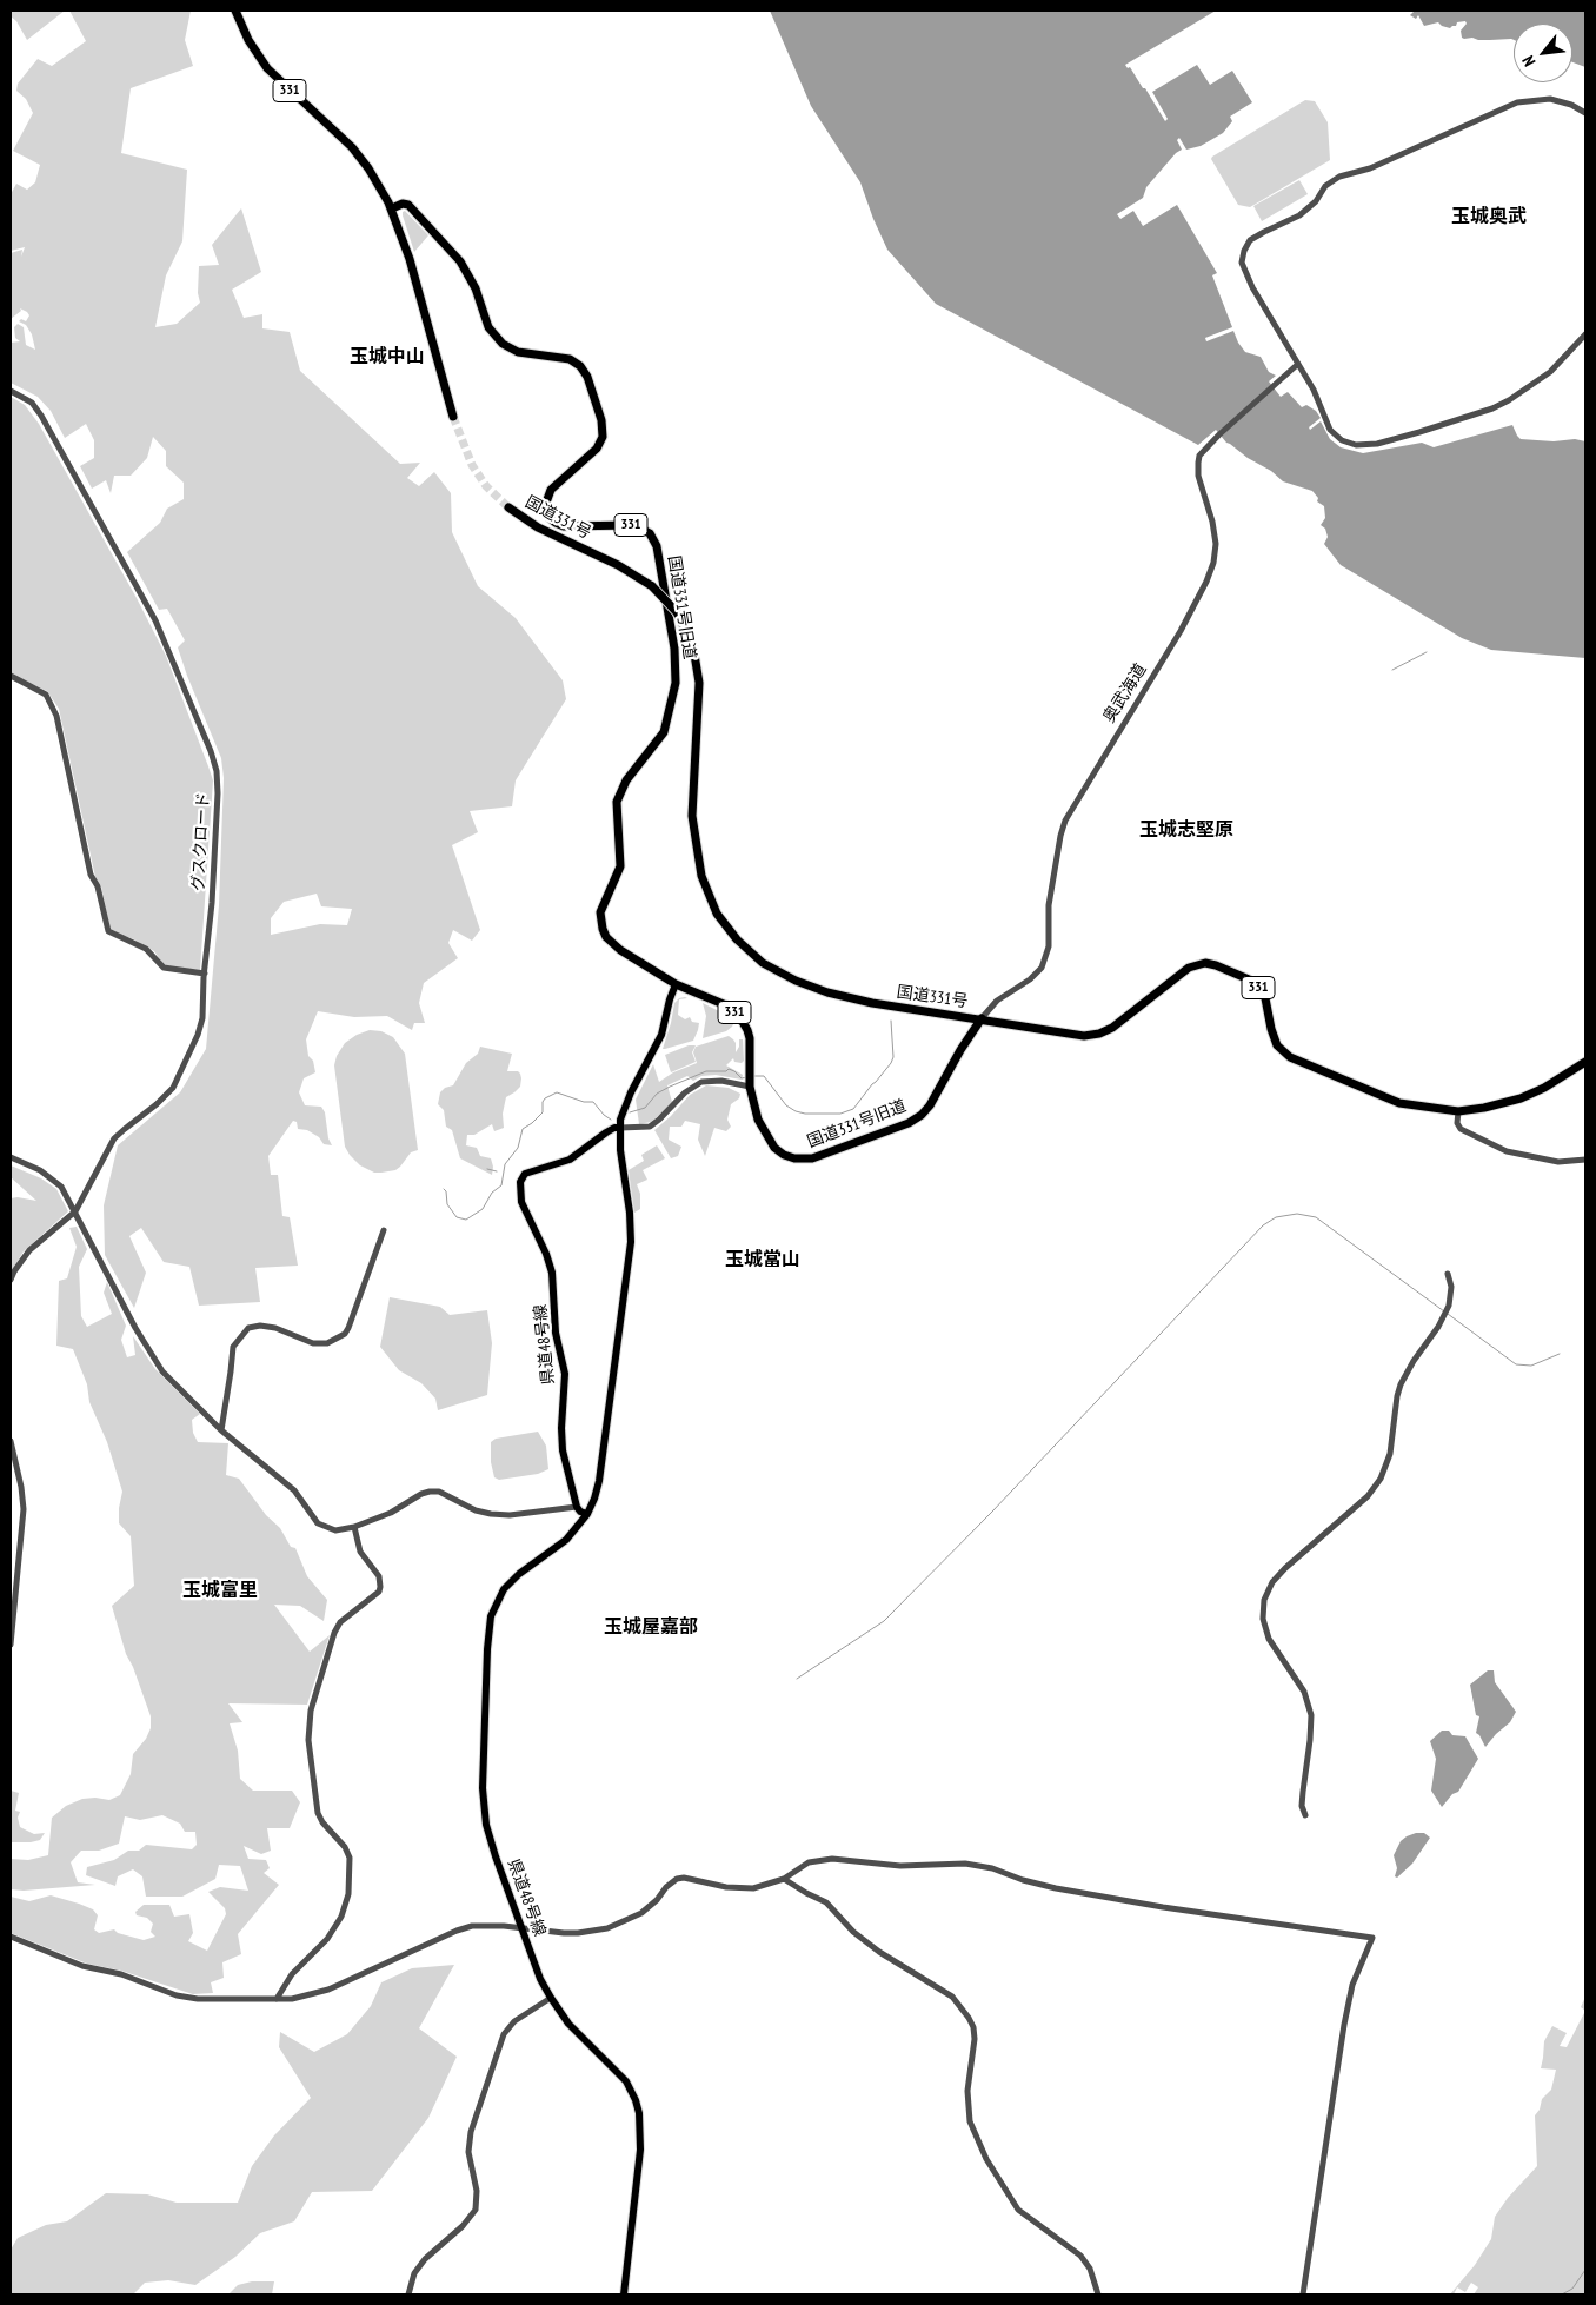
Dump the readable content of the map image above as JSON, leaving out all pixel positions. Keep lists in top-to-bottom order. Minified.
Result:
{"streets":{"highway":["331","国道331号","国道331号旧道"],"main road":["県道48号線"],"street":["奥武海道","グスクロード"]},"crossings":[["331","国道331号旧道"],["国道331号","国道331号旧道"],["国道331号","奥武海道"],["国道331号旧道","奥武海道"],["国道331号旧道","県道48号線"]],"districts":["玉城奥武","玉城中山","玉城志堅原","玉城當山","玉城富里","玉城屋嘉部"],"north":"bottom left"}
